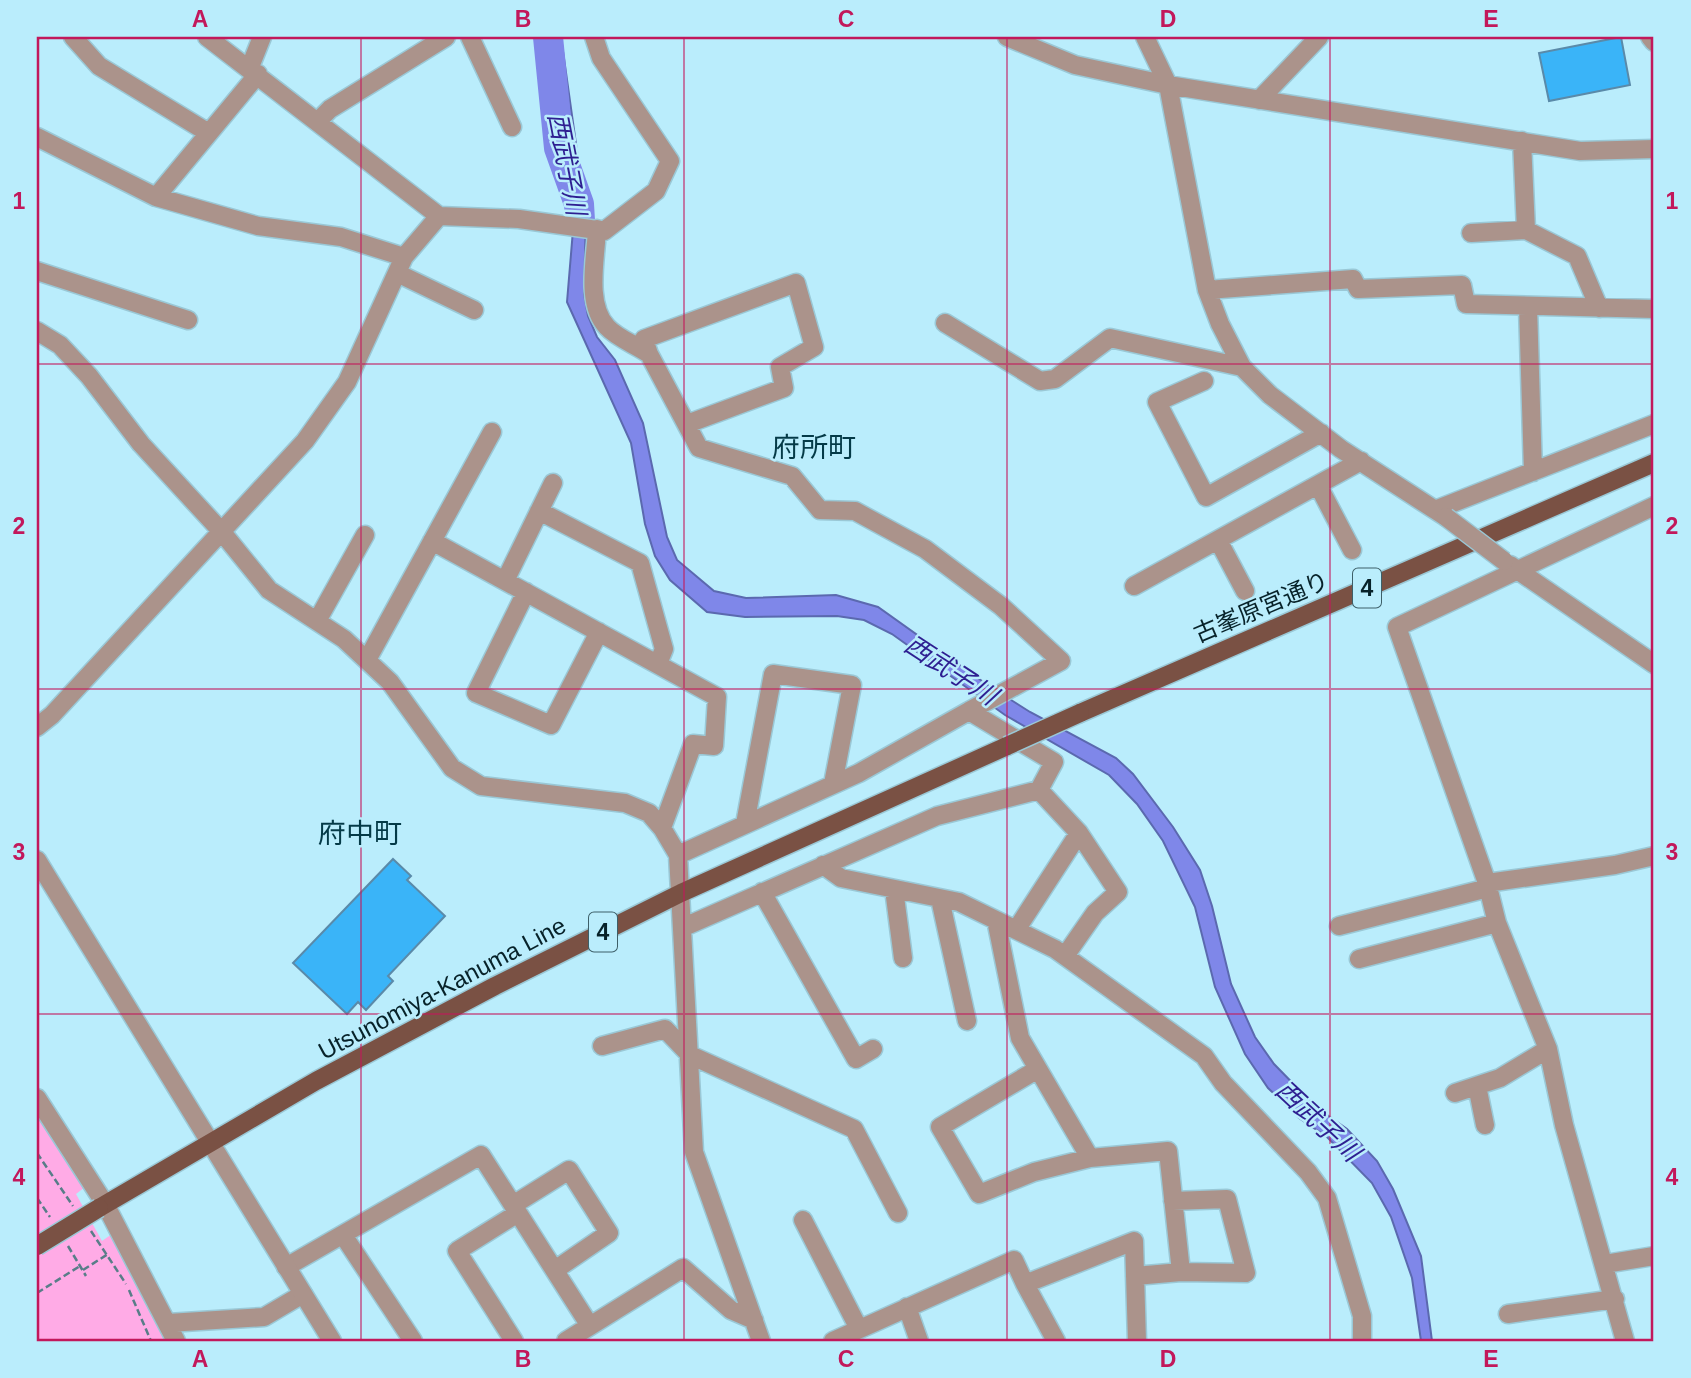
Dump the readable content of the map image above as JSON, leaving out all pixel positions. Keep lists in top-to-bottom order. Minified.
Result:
{"streets":{"main road":["4","古峯原宮通り","Utsunomiya-Kanuma Line"]},"crossings":[["4","Utsunomiya-Kanuma Line"],["古峯原宮通り","Utsunomiya-Kanuma Line"]],"districts":["府所町","府中町"],"water":["西武子川"],"grid":{"columns":["A","B","C","D","E"],"rows":["1","2","3","4"]}}
